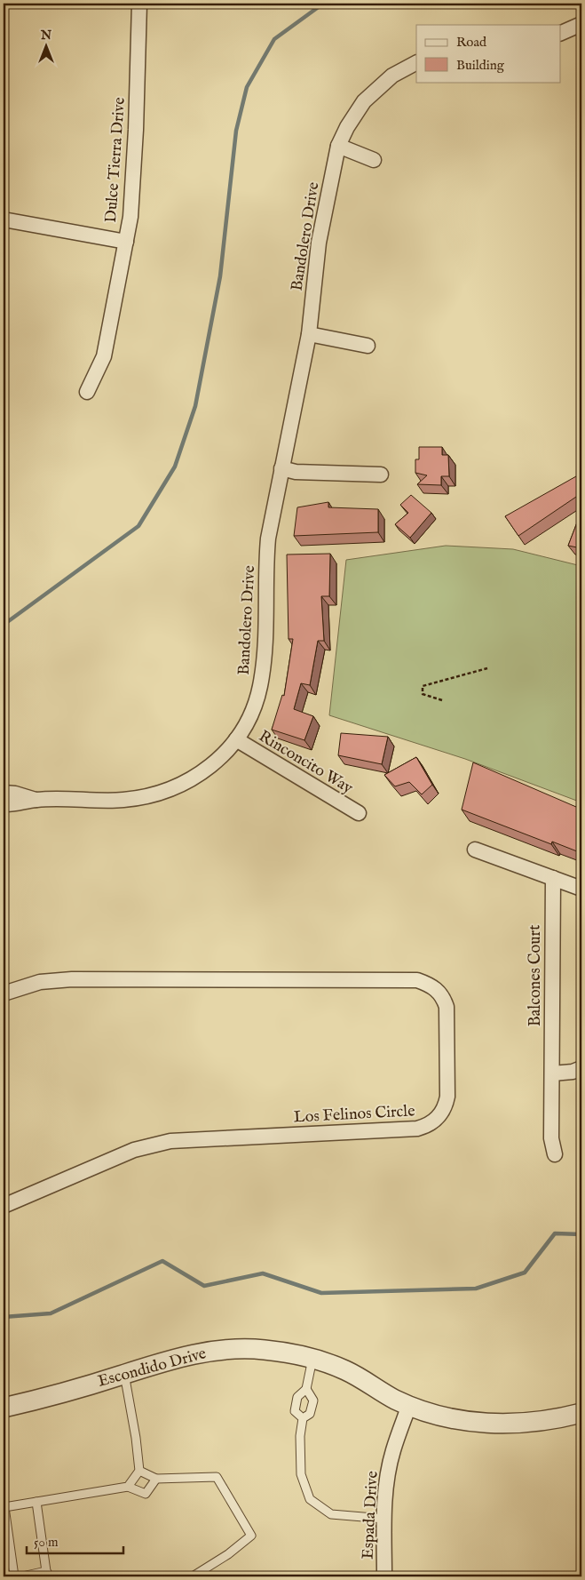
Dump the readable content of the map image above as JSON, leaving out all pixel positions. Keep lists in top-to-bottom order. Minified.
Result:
{"streets":{"street":["Dulce Tierra Drive","Bandolero Drive","Rinconcito Way","Balcones Court","Los Felinos Circle","Escondido Drive","Espada Drive"]},"crossings":[["Bandolero Drive","Rinconcito Way"],["Escondido Drive","Espada Drive"]],"legend":["Road","Building"],"scale_bar":"50 m","north":"top"}
